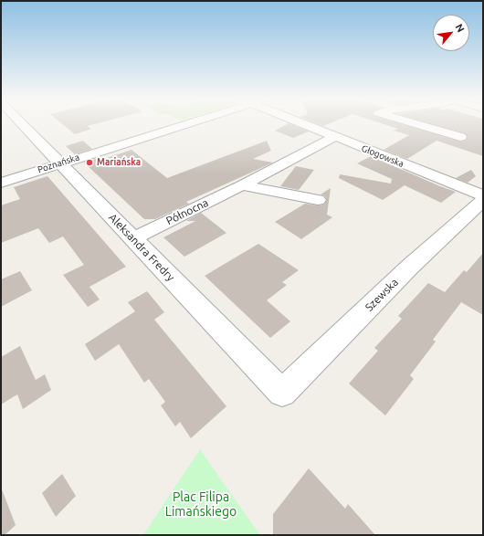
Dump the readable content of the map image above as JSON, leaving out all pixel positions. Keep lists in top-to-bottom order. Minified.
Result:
{"streets":{"street":["Głogowska","Poznańska","Północna","Aleksandra Fredry","Szewska"]},"crossings":[["Głogowska","Północna"],["Poznańska","Aleksandra Fredry"],["Północna","Aleksandra Fredry"],["Aleksandra Fredry","Szewska"]],"parks":["Plac Filipa Limańskiego"],"places":["Mariańska"],"north":"top right"}
